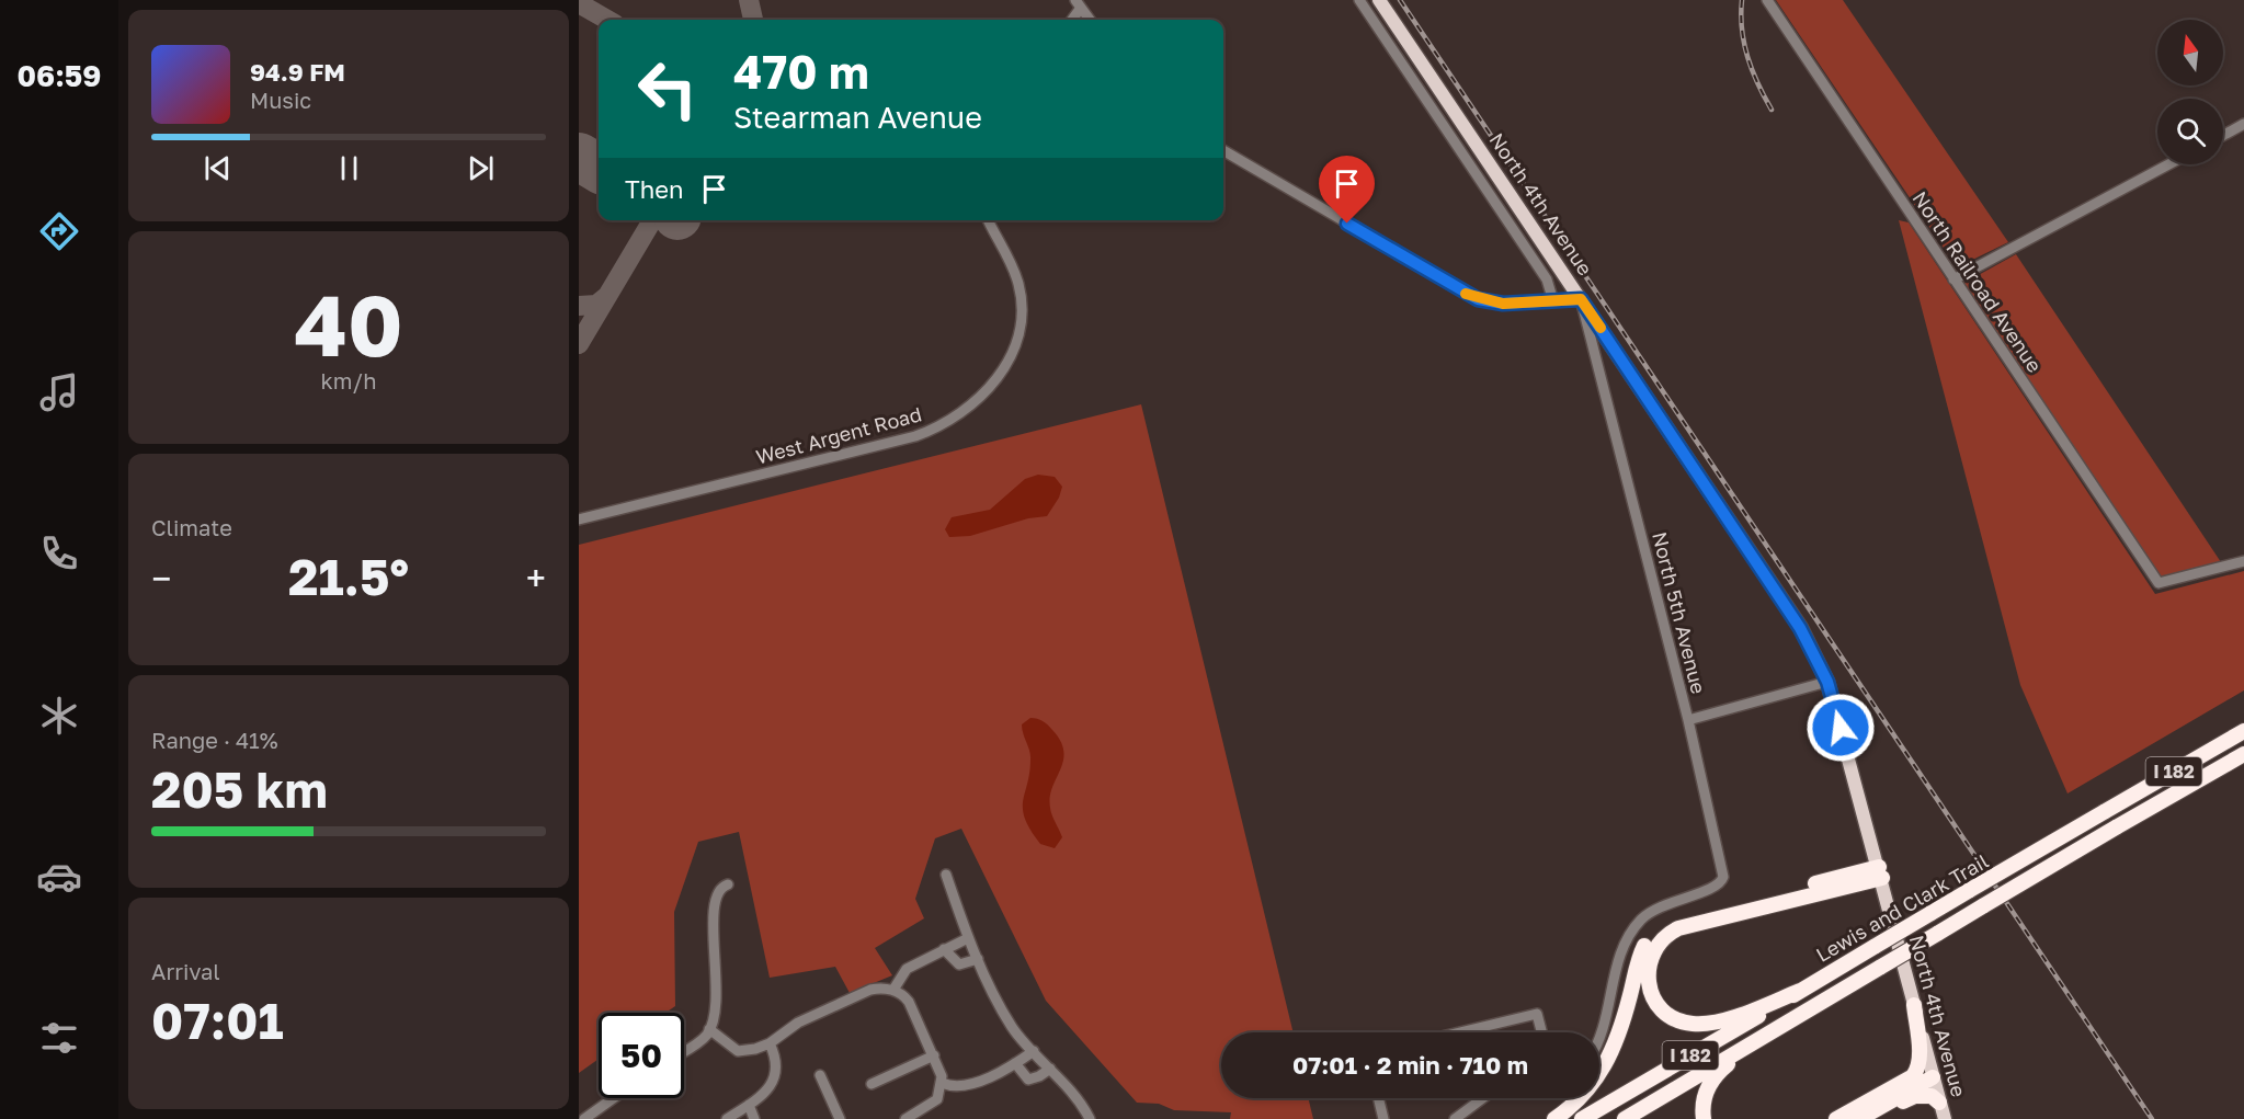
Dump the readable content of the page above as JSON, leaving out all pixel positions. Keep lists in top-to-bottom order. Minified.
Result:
{"streets":{"highway":["I 182","Lewis and Clark Trail"],"main road":["North 4th Avenue"],"street":["North Railroad Avenue","West Argent Road","North 5th Avenue"]},"crossings":[["North 4th Avenue","North 5th Avenue"]],"north":"top","page":{"tabs":"06:59","turn":["470 m","Stearman Avenue"],"song":["94.9 FM","Music"],"then":"Then","tile":[["40","km/h"],"Climate",["Range · 41%","205 km"],["Arrival","07:01"]],"heat":["−","21.5°","+"],"limit":"50","trip":"07:01 · 2 min · 710 m"}}
